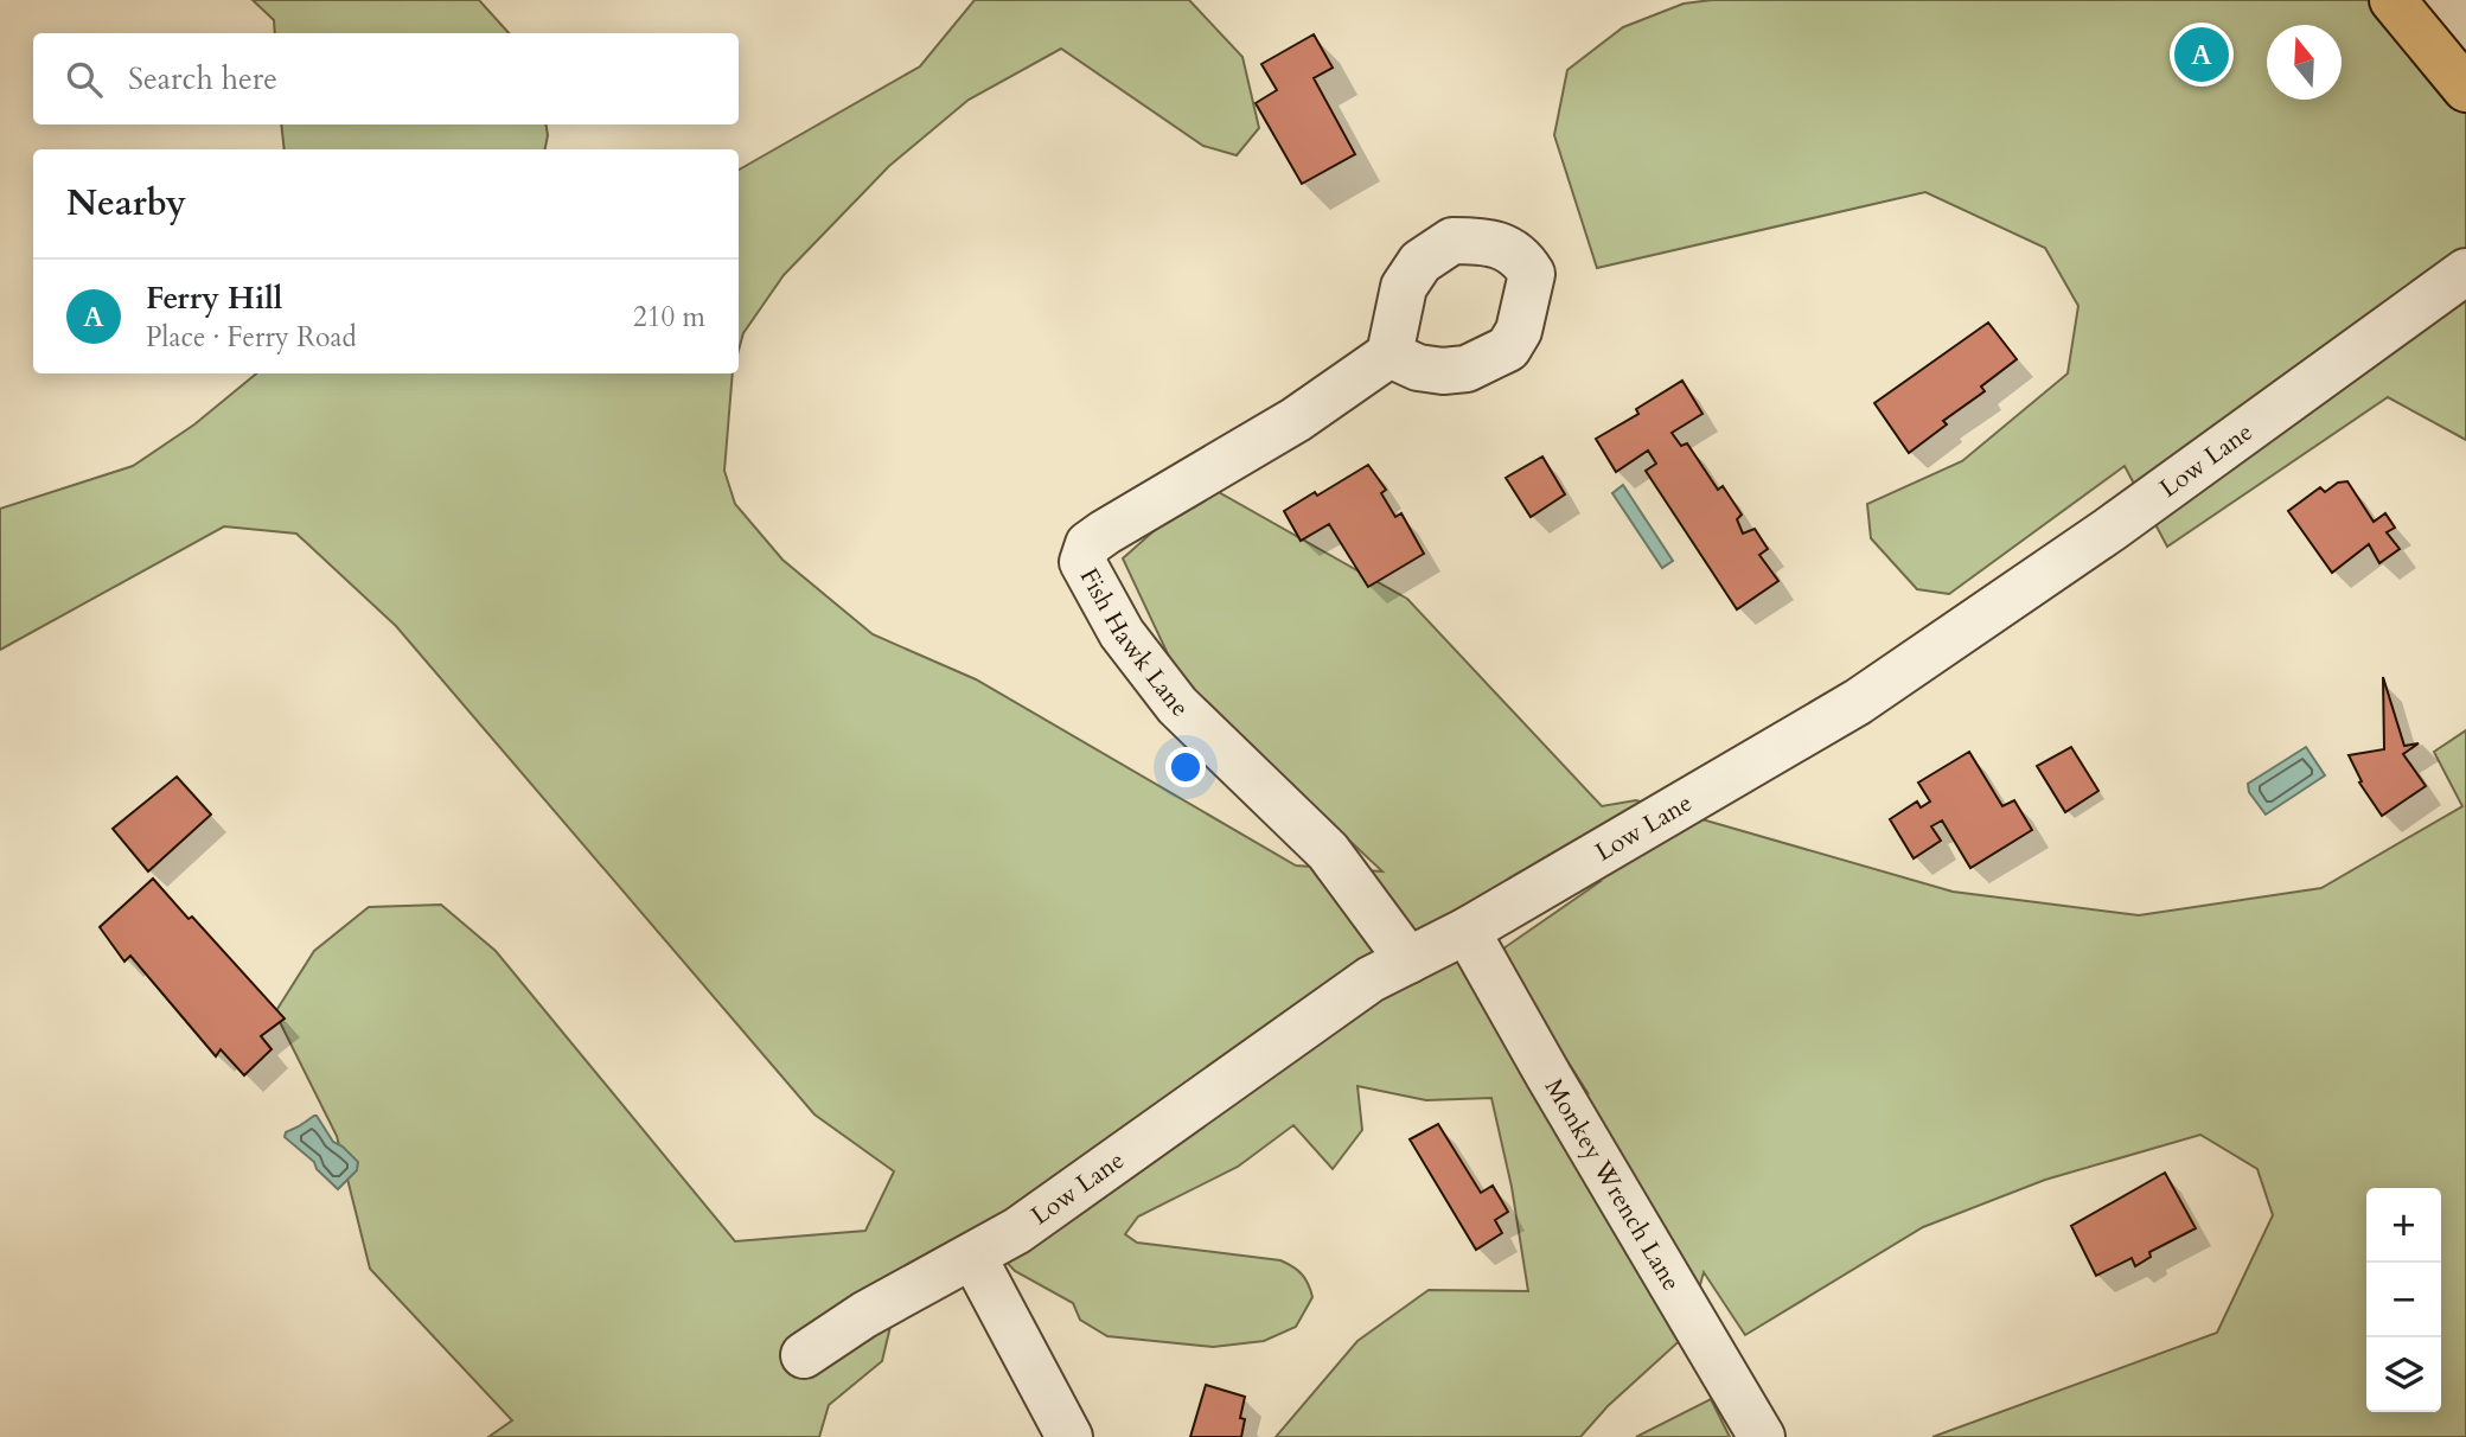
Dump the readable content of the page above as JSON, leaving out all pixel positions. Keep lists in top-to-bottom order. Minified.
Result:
{"streets":{"street":["Low Lane","Fish Hawk Lane","Monkey Wrench Lane"]},"crossings":[["Low Lane","Fish Hawk Lane"],["Low Lane","Monkey Wrench Lane"]],"north":"top","page":{"pins":"A","search":"Search here","heading":"Nearby","list":[{"mark":"A","name":"Ferry Hill","note":"Place · Ferry Road","value":"210 m"}],"map_buttons":["+","−"]}}
